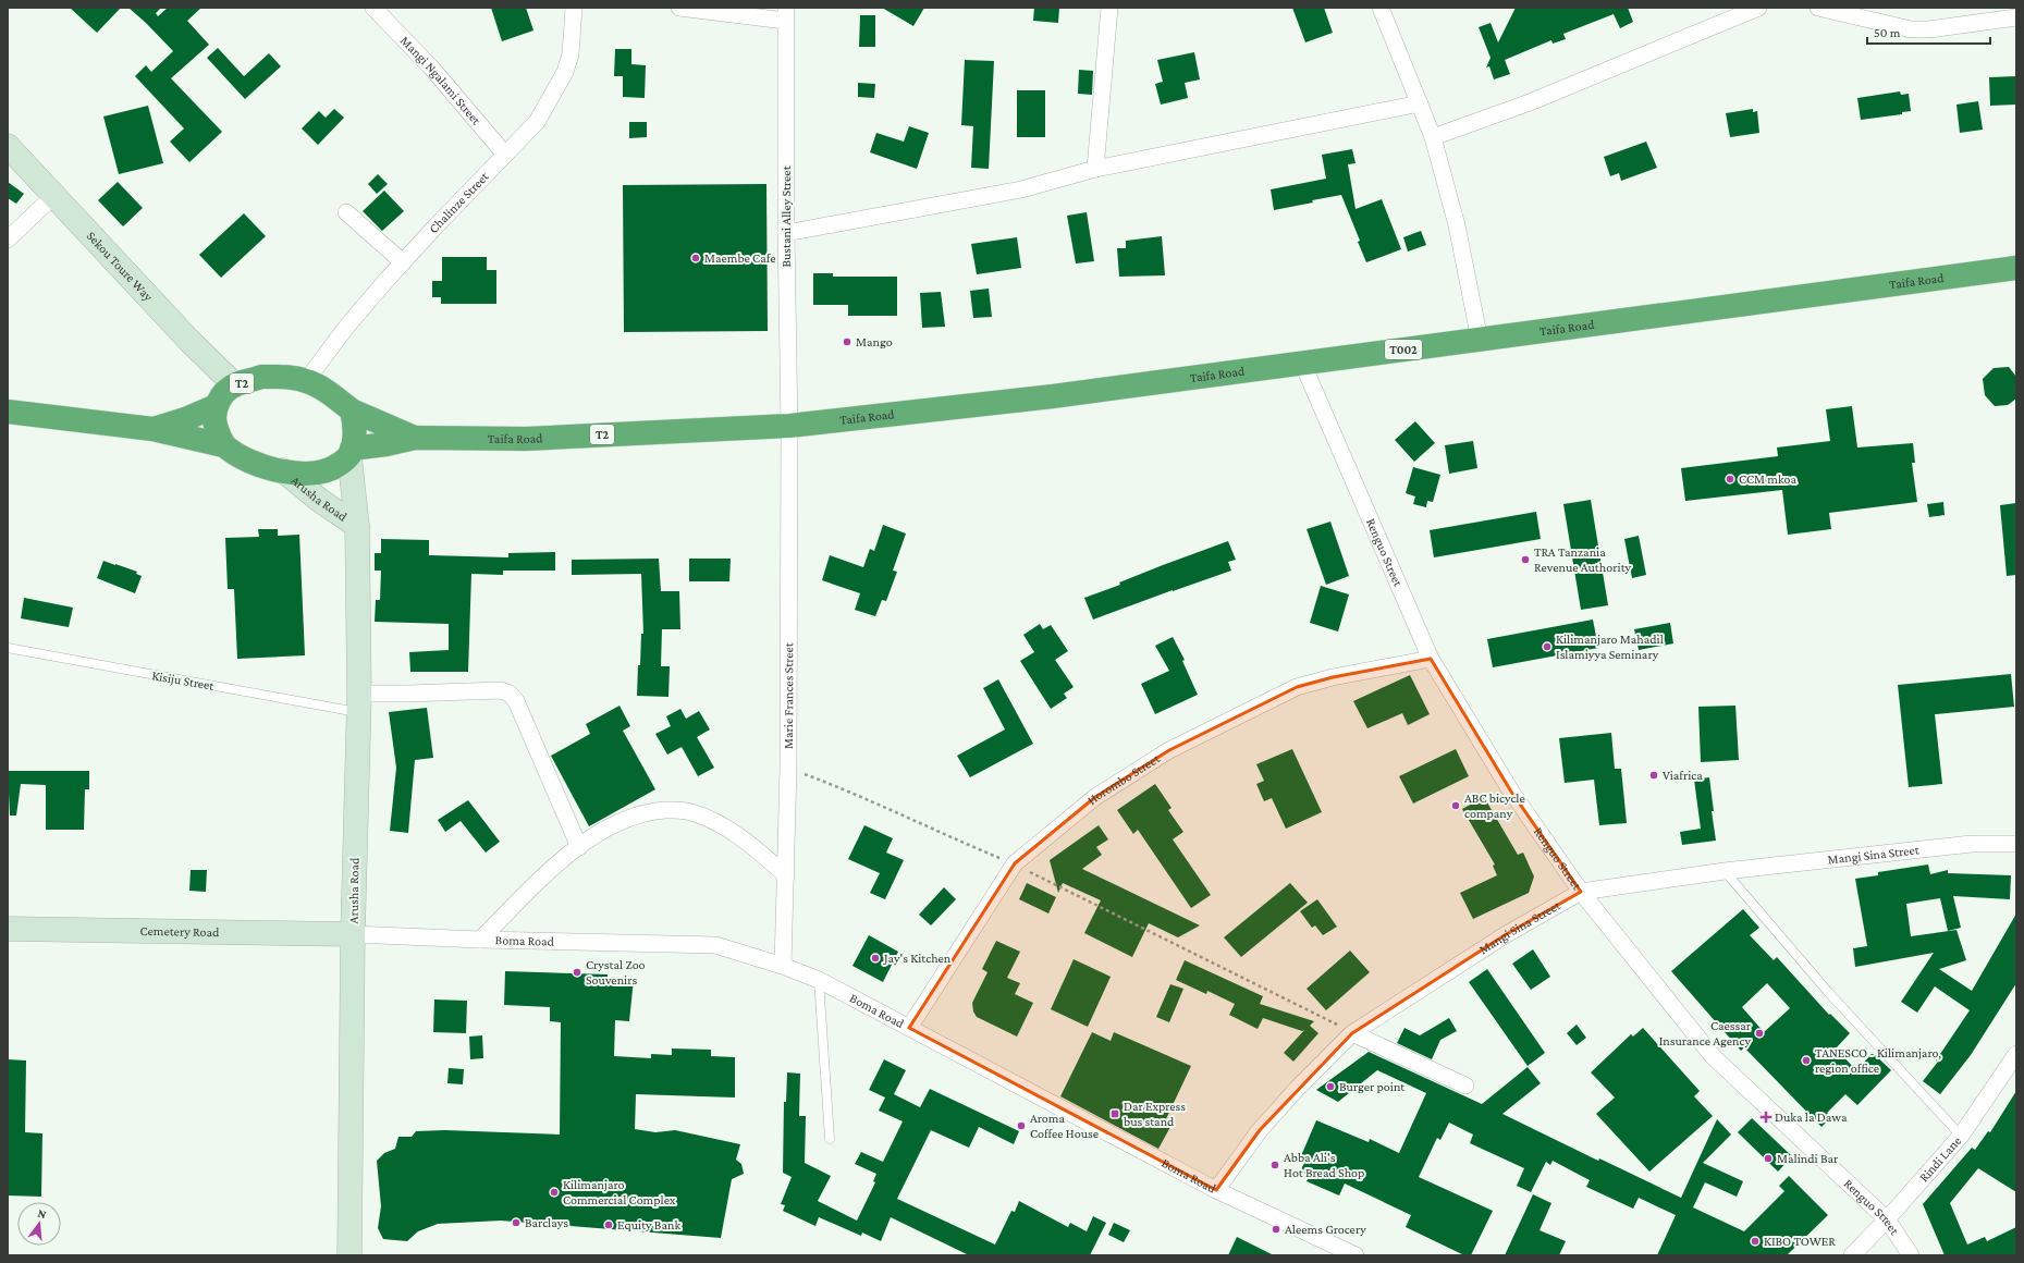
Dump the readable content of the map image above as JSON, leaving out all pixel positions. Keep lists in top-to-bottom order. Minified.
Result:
{"streets":{"highway":["Taifa Road","T002","T2"],"main road":["Sekou Toure Way","Arusha Road","Cemetery Road"],"street":["Mangi Ngalami Street","Chalinze Street","Bustani Alley Street","Renguo Street","Marie Frances Street","Horombo Street","Mangi Sina Street","Boma Road","Rindi Lane"],"lane":["Kisiju Street"]},"crossings":[["Mangi Ngalami Street","Chalinze Street"],["Chalinze Street","Sekou Toure Way"],["Chalinze Street","Taifa Road"],["Chalinze Street","T2"],["Chalinze Street","Arusha Road"],["Bustani Alley Street","Taifa Road"],["Bustani Alley Street","Marie Frances Street"],["Sekou Toure Way","Taifa Road"],["Sekou Toure Way","T2"],["Sekou Toure Way","Arusha Road"],["Taifa Road","T2"],["Taifa Road","Arusha Road"],["Taifa Road","Renguo Street"],["Taifa Road","Marie Frances Street"],["T2","Arusha Road"],["Arusha Road","Kisiju Street"],["Arusha Road","Cemetery Road"],["Arusha Road","Boma Road"],["Renguo Street","Horombo Street"],["Renguo Street","Mangi Sina Street"],["Renguo Street","Rindi Lane"],["Marie Frances Street","Boma Road"],["Horombo Street","Boma Road"],["Mangi Sina Street","Boma Road"],["Cemetery Road","Boma Road"]],"places":{"other":["Maembe Cafe","Mango","CCM mkoa","TRA Tanzania Revenue Authority","Kilimanjaro Mahadil Islamiyya Seminary","Viafrica","ABC bicycle company","Jay's Kitchen","Crystal Zoo Souvenirs","Caessar Insurance Agency","TANESCO - Kilimanjaro, region office","Burger point","Aroma Coffee House","Malindi Bar","Abba Ali's Hot Bread Shop","Kilimanjaro Commercial Complex","Barclays","Equity Bank","Aleems Grocery","KIBO TOWER"],"transit":["Dar Express bus stand"],"health":["Duka la Dawa"]},"scale_bar":"50 m","north":"top"}
